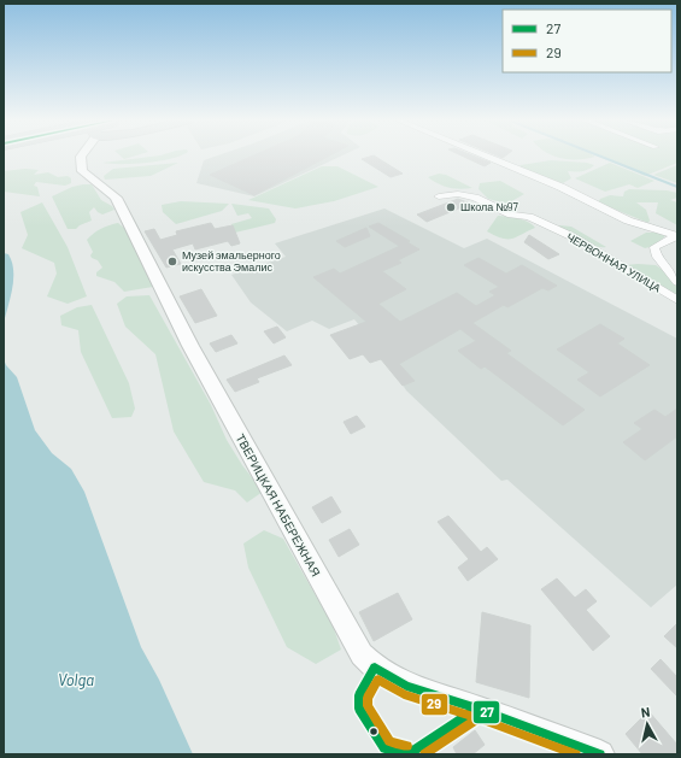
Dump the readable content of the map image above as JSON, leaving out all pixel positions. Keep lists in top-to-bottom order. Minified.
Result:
{"streets":{"street":["ЧЕРВОННАЯ УЛИЦА","ТВЕРИЦКАЯ НАБЕРЕЖНАЯ"]},"water":["Volga"],"places":["Школа №97","Музей эмальерного искусства Эмалис"],"lines":["transit line 27","transit line 29"],"legend":["27","29"],"north":"top"}
